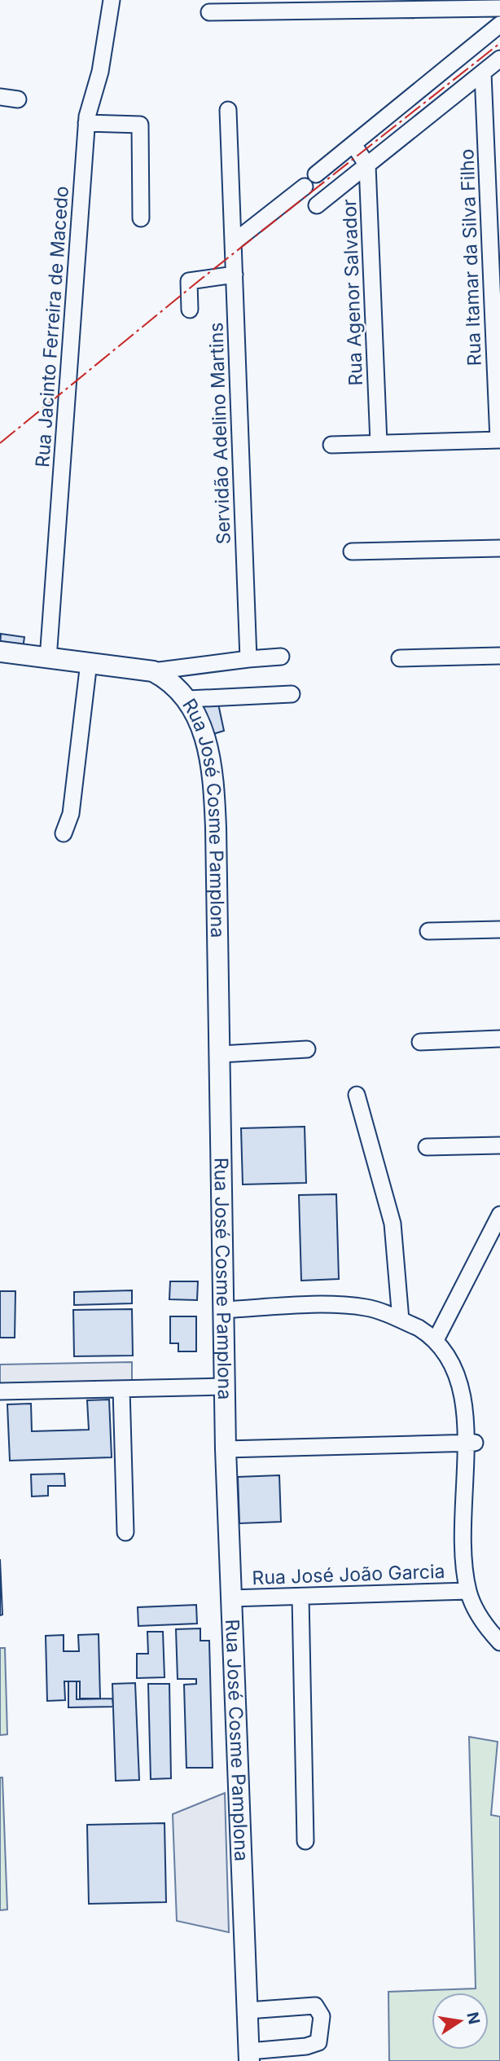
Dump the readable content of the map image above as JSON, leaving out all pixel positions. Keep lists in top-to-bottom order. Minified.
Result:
{"streets":{"main road":["Rua José Cosme Pamplona"],"street":["Rua Itamar da Silva Filho","Rua Agenor Salvador","Rua Jacinto Ferreira de Macedo","Servidão Adelino Martins","Rua José João Garcia"]},"crossings":[["Rua Jacinto Ferreira de Macedo","Rua José Cosme Pamplona"],["Rua José Cosme Pamplona","Rua José João Garcia"]],"north":"right"}
